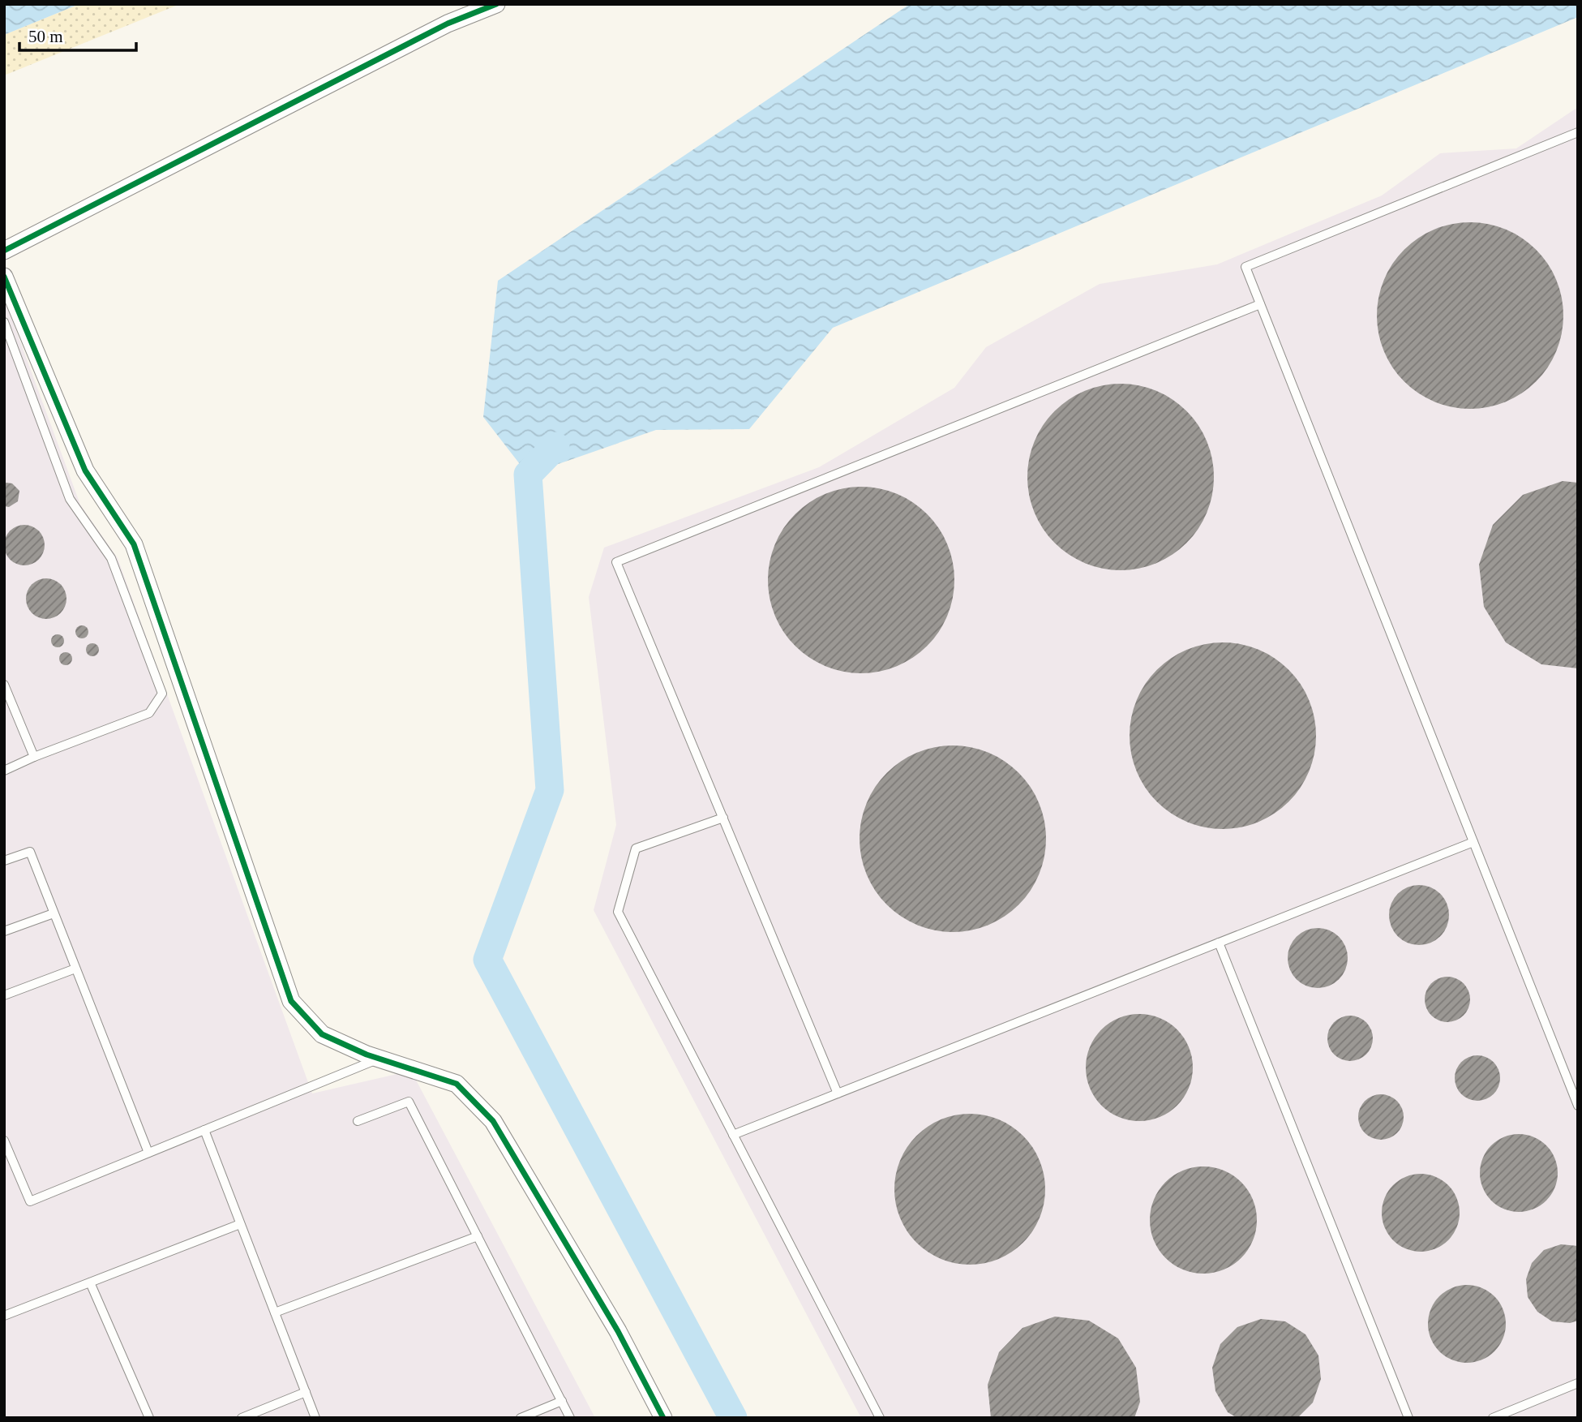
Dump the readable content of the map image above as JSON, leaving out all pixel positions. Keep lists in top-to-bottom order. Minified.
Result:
{"scale_bar":"50 m"}
